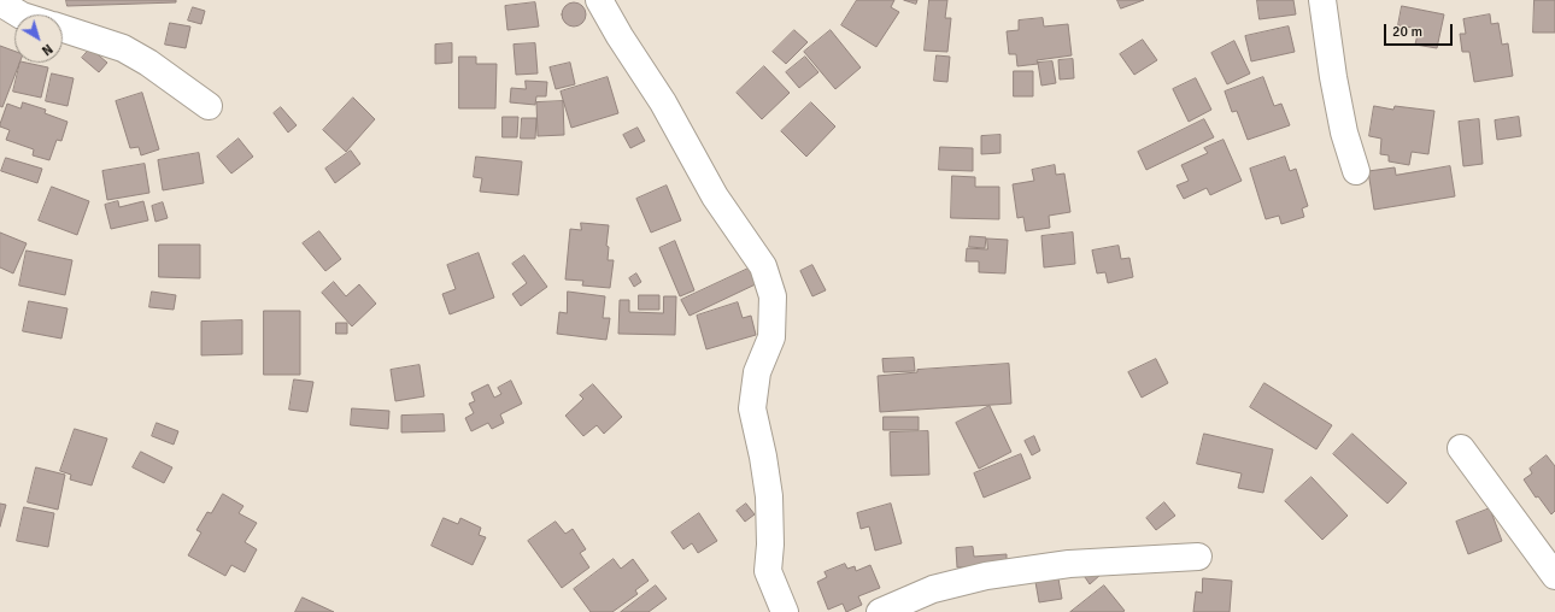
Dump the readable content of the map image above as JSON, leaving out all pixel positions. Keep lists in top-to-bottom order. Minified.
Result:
{"scale_bar":"20 m","north":"bottom right"}
